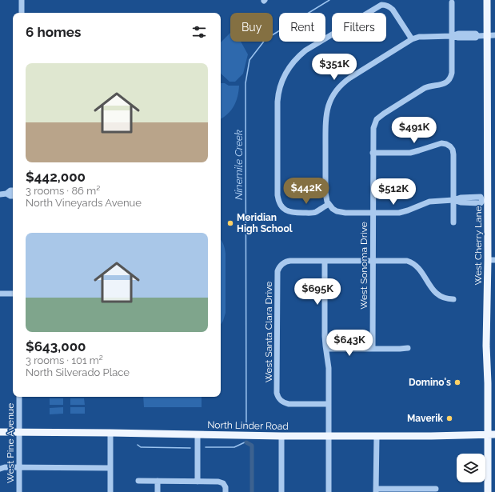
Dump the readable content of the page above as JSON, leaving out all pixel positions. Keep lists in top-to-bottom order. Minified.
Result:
{"streets":{"main road":["West Cherry Lane","North Linder Road"],"street":["West Sonoma Drive","West Santa Clara Drive","West Pine Avenue"]},"crossings":[["West Cherry Lane","North Linder Road"],["North Linder Road","West Pine Avenue"]],"water":["Ninemile Creek"],"places":["Meridian High School","Domino's","Maverik"],"page":{"chip":["Buy","Rent","Filters"],"heading":"6 homes","list":[{"name":"$442,000","note":"3 rooms · 86 m² · North Vineyards Avenue"},{"name":"$643,000","note":"3 rooms · 101 m² · North Silverado Place"}],"price":["$351K","$491K","$442K","$512K","$695K","$643K"]}}
